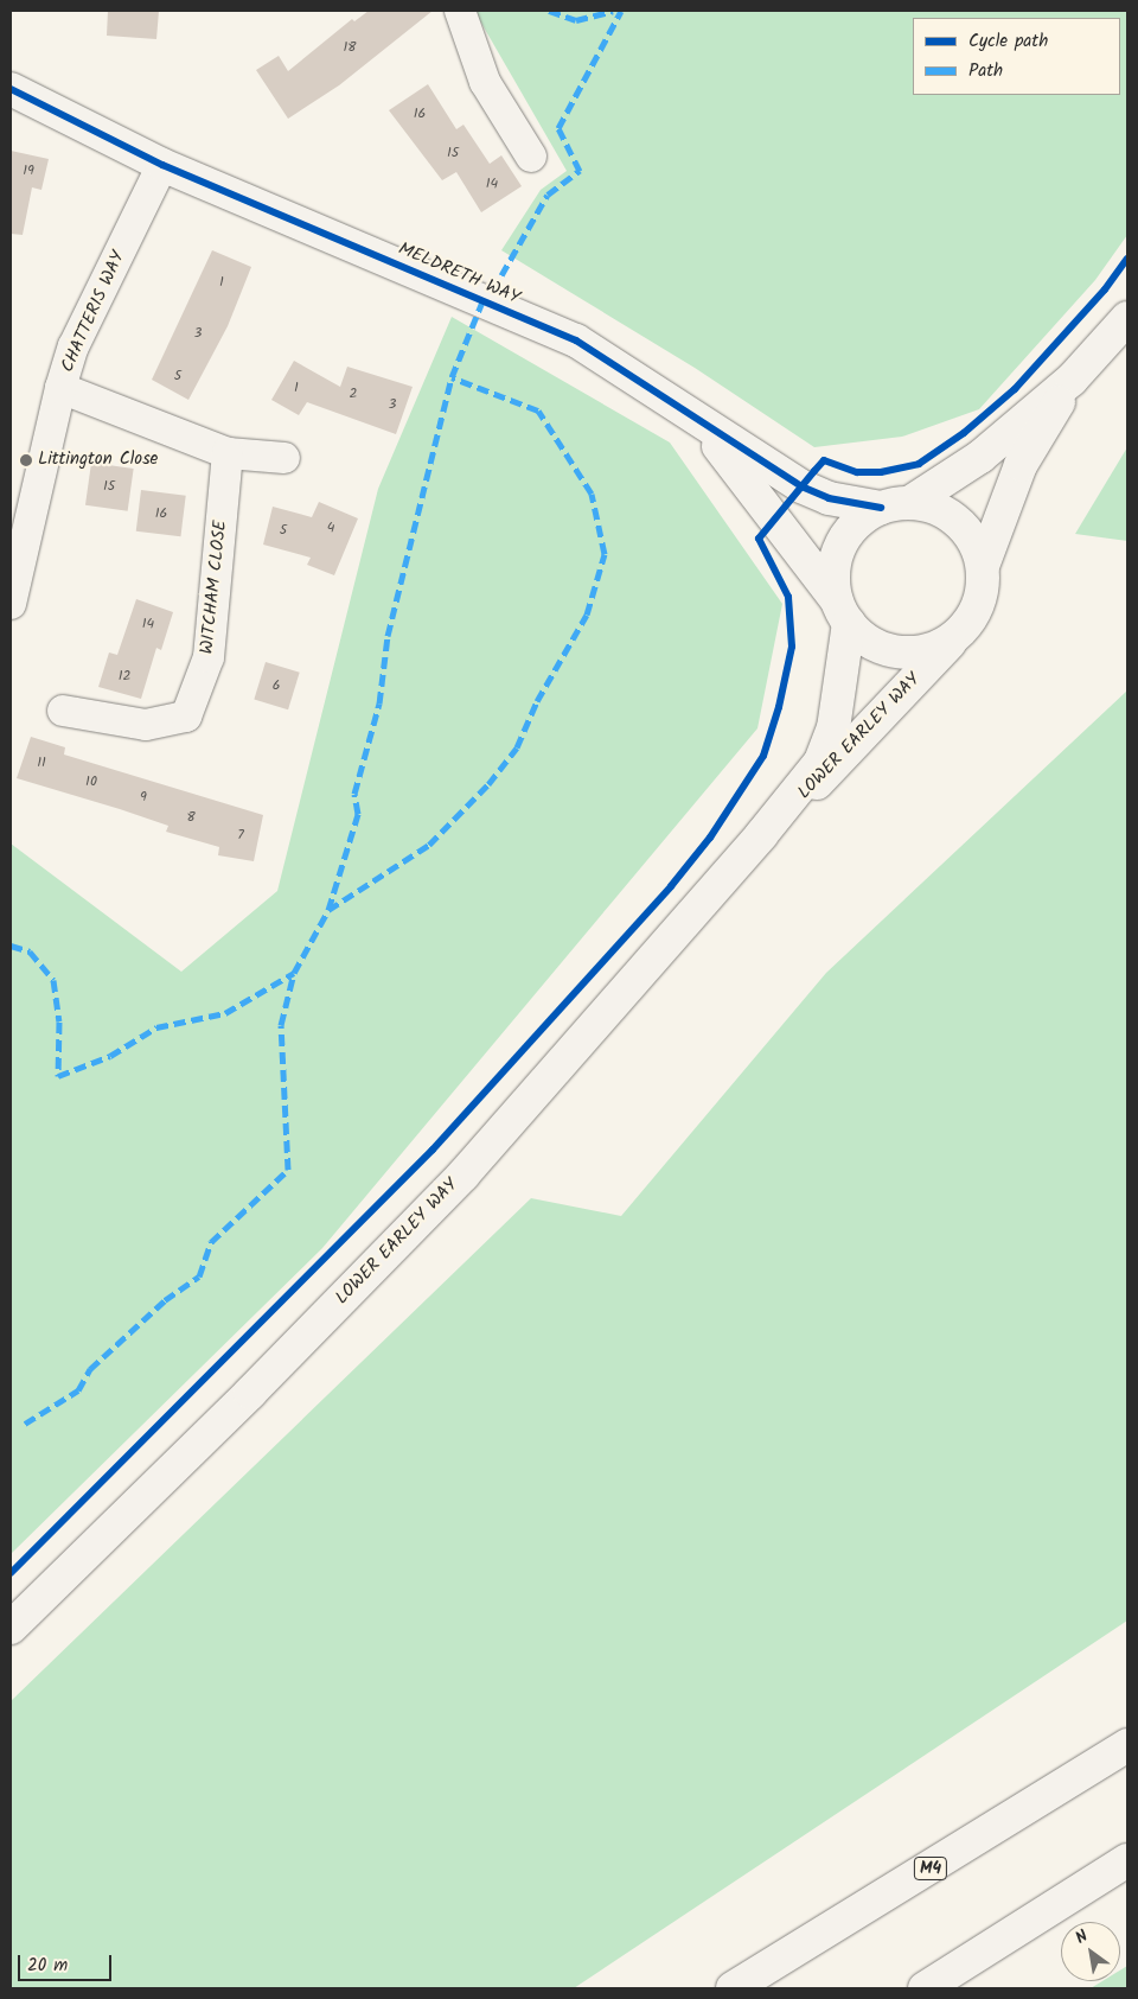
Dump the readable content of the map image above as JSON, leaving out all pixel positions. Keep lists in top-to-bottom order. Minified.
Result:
{"streets":{"main road":["MELDRETH WAY","LOWER EARLEY WAY","M4"],"street":["CHATTERIS WAY","WITCHAM CLOSE"]},"crossings":[["MELDRETH WAY","CHATTERIS WAY"],["MELDRETH WAY","LOWER EARLEY WAY"]],"places":["Littington Close"],"house_numbers":["18","16","15","19","14","1","3","5","1","2","3","15","16","4","5","14","12","6","11","10","9","8","7"],"legend":["Cycle path","Path"],"scale_bar":"20 m","north":"top left"}
